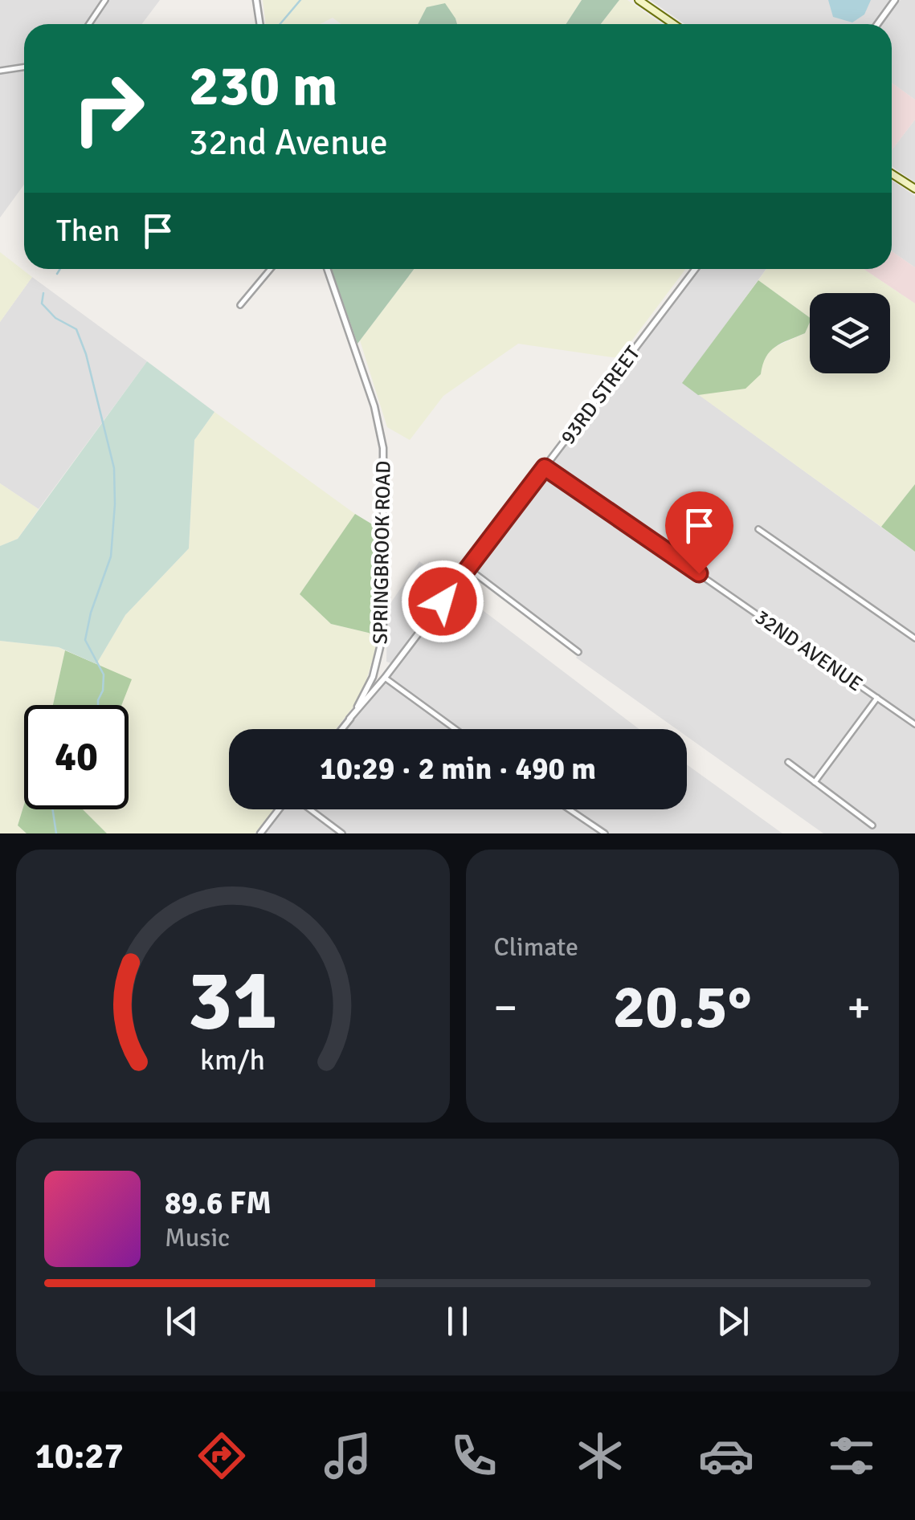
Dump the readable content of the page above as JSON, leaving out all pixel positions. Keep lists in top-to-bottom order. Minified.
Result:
{"streets":{"street":["93RD STREET","SPRINGBROOK ROAD","32ND AVENUE"]},"crossings":[["93RD STREET","SPRINGBROOK ROAD"],["93RD STREET","32ND AVENUE"]],"page":{"turn":["230 m","32nd Avenue"],"then":"Then","limit":"40","trip":"10:29 · 2 min · 490 m","tile":"Climate","heat":["−","20.5°","+"],"song":["89.6 FM","Music"],"tabs":"10:27","gauge":["31","km/h"]}}
